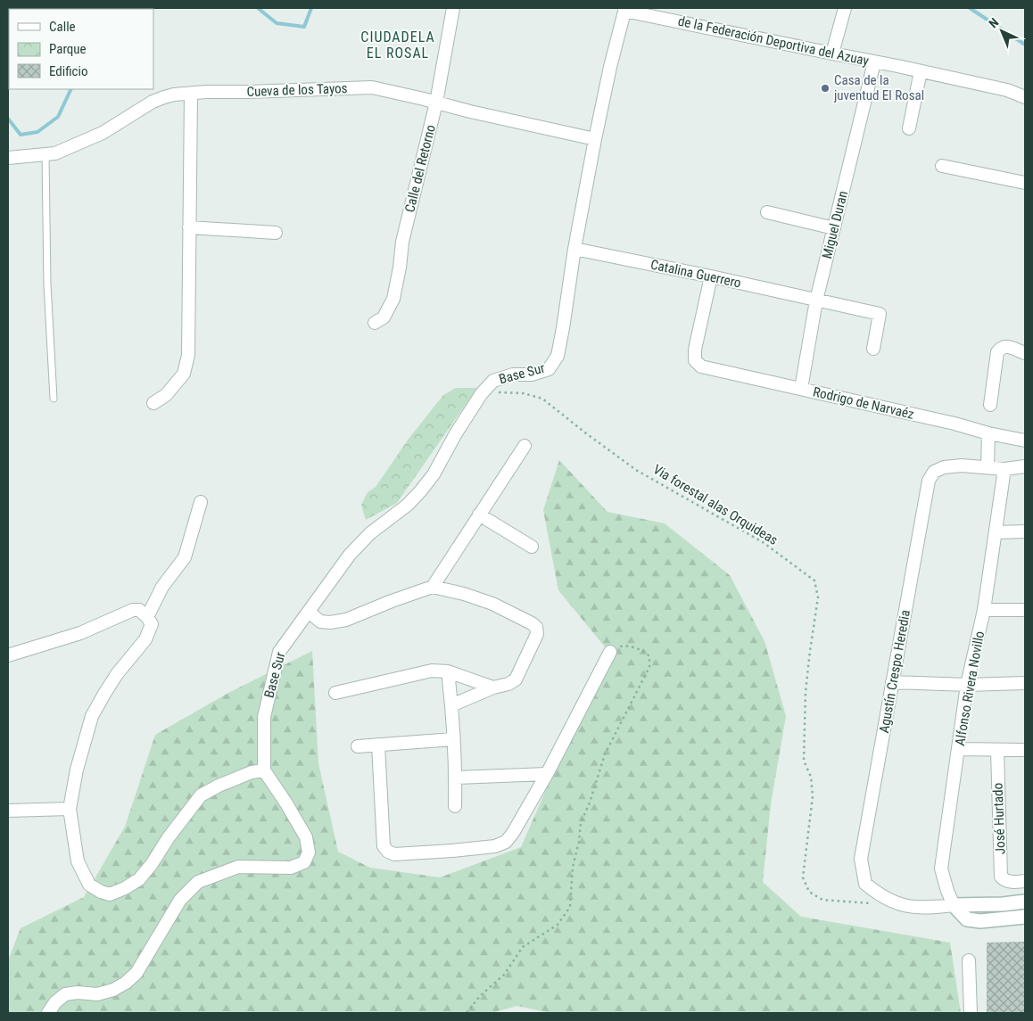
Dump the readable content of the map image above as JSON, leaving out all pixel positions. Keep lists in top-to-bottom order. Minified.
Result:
{"streets":{"street":["de la Federación Deportiva del Azuay","Cueva de los Tayos","Calle del Retorno","Miguel Duran","Catalina Guerrero","Base Sur","Rodrigo de Narvaéz","Agustín Crespo Heredia","Alfonso Rivera Novillo","José Hurtado"],"path":["Via forestal alas Orquideas"]},"crossings":[["de la Federación Deportiva del Azuay","Miguel Duran"],["Cueva de los Tayos","Calle del Retorno"],["Cueva de los Tayos","Base Sur"],["Miguel Duran","Catalina Guerrero"],["Miguel Duran","Rodrigo de Narvaéz"],["Catalina Guerrero","Base Sur"],["Catalina Guerrero","Rodrigo de Narvaéz"],["Base Sur","Via forestal alas Orquideas"],["Agustín Crespo Heredia","Alfonso Rivera Novillo"]],"districts":["CIUDADELA EL ROSAL"],"places":["Casa de la juventud El Rosal"],"legend":["Calle","Parque","Edificio"],"north":"top left"}
